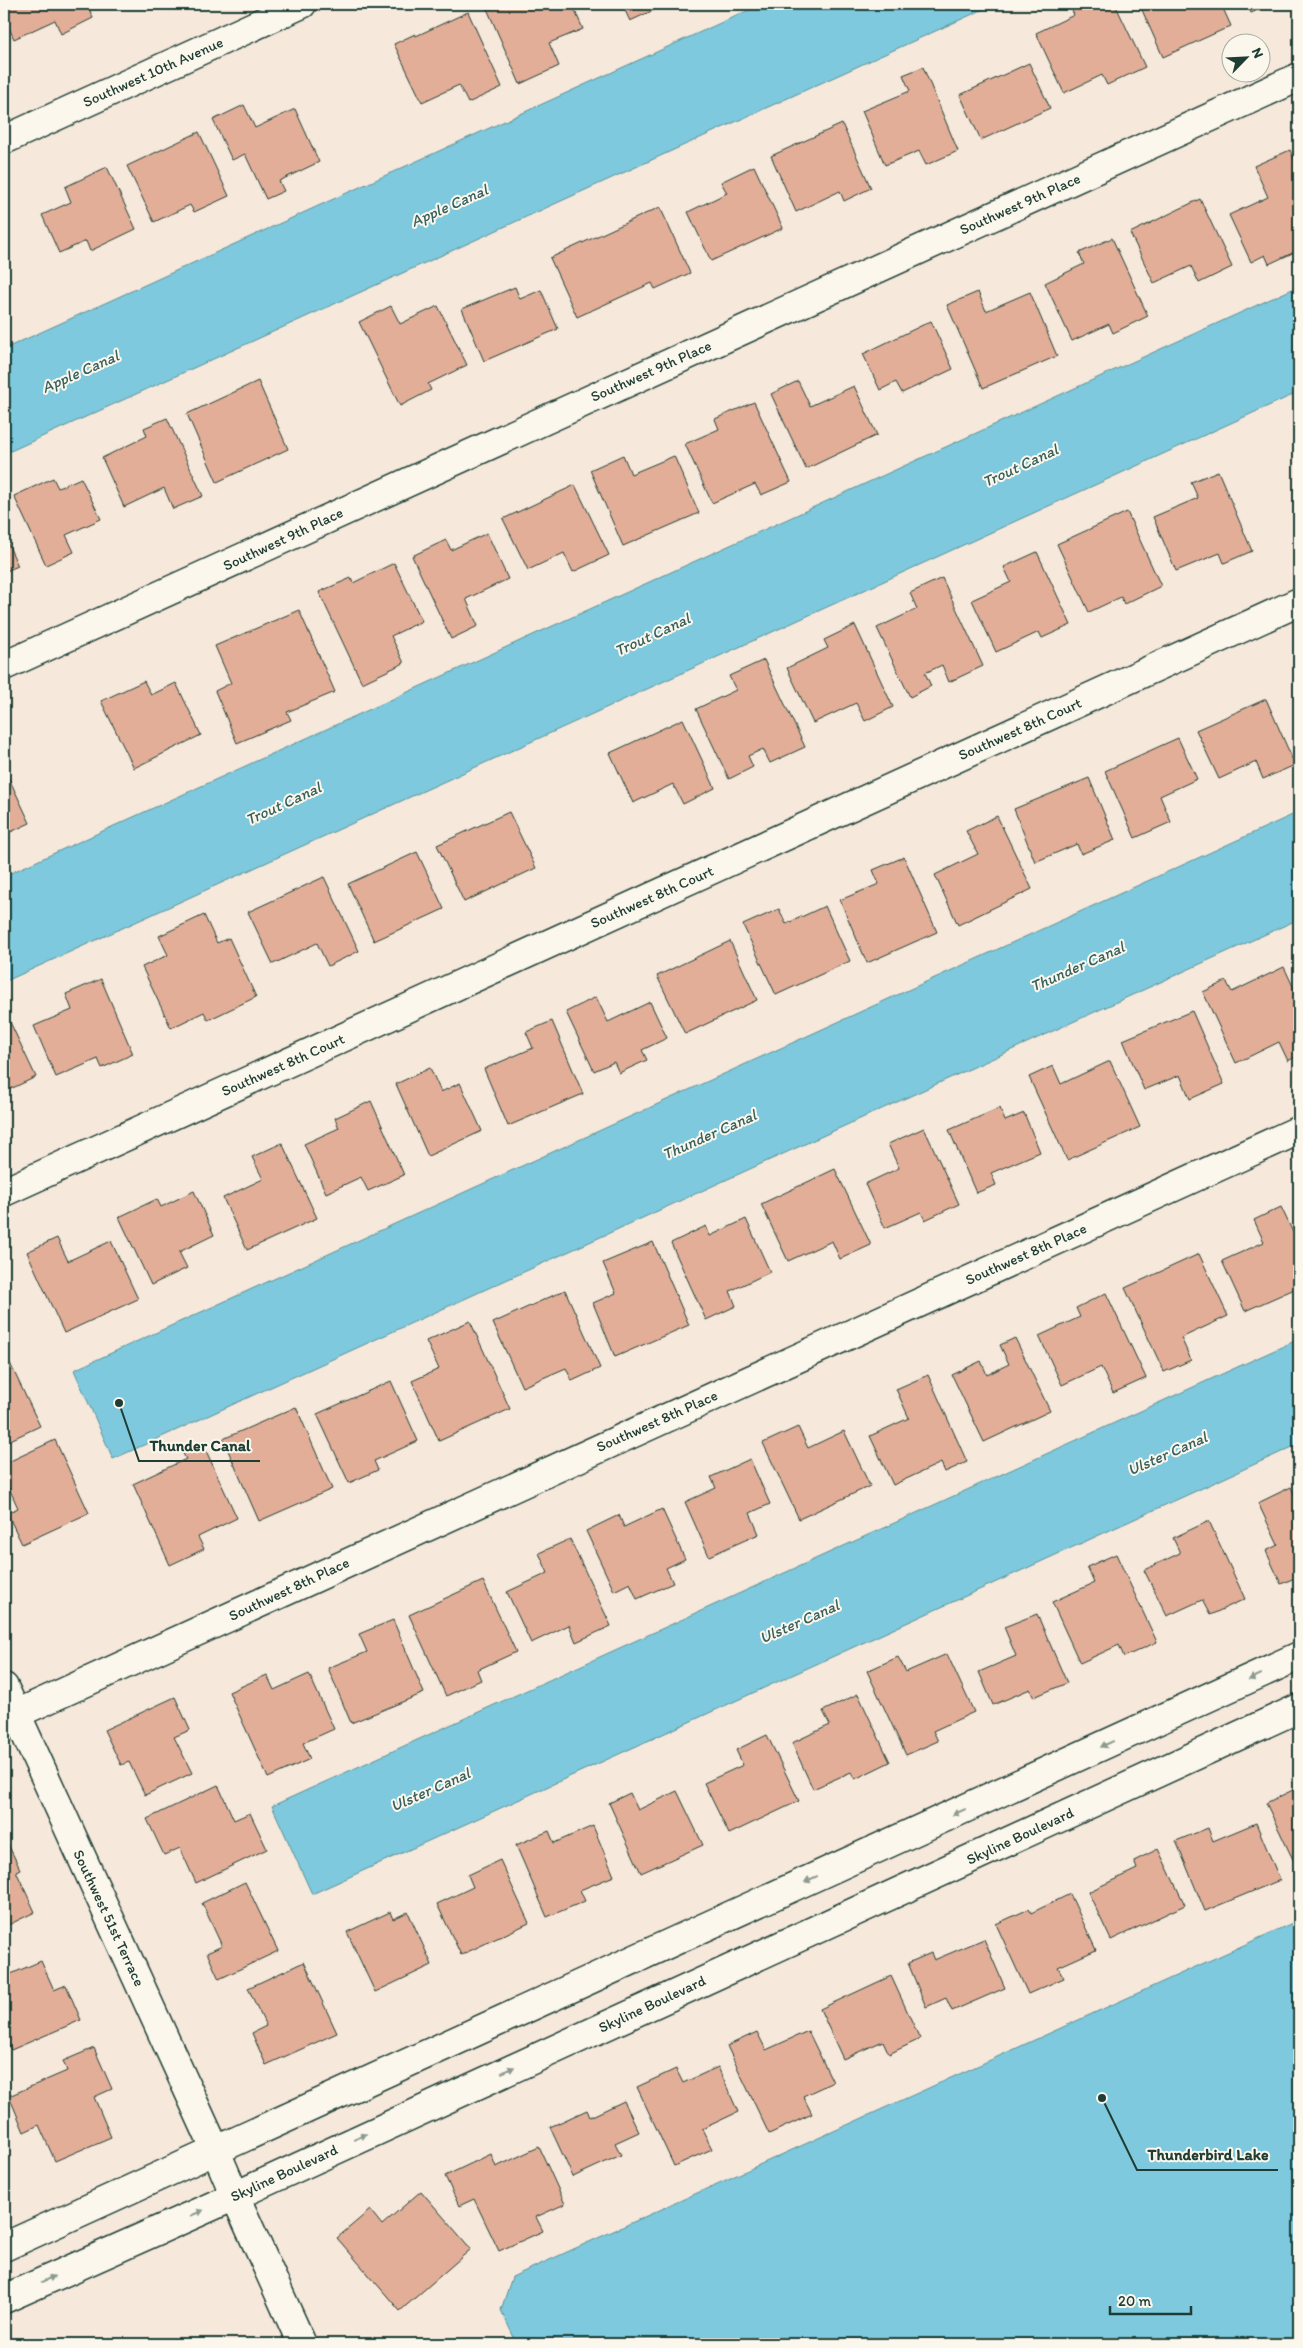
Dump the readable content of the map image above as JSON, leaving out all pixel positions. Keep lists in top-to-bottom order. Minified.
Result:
{"streets":{"street":["Southwest 10th Avenue","Southwest 9th Place","Southwest 8th Court","Southwest 8th Place","Skyline Boulevard","Southwest 51st Terrace"]},"crossings":[["Southwest 8th Place","Southwest 51st Terrace"],["Skyline Boulevard","Southwest 51st Terrace"]],"water":["Apple Canal","Trout Canal","Thunder Canal","Ulster Canal"],"places":["Thunder Canal","Thunderbird Lake"],"scale_bar":"20 m","north":"top right"}
